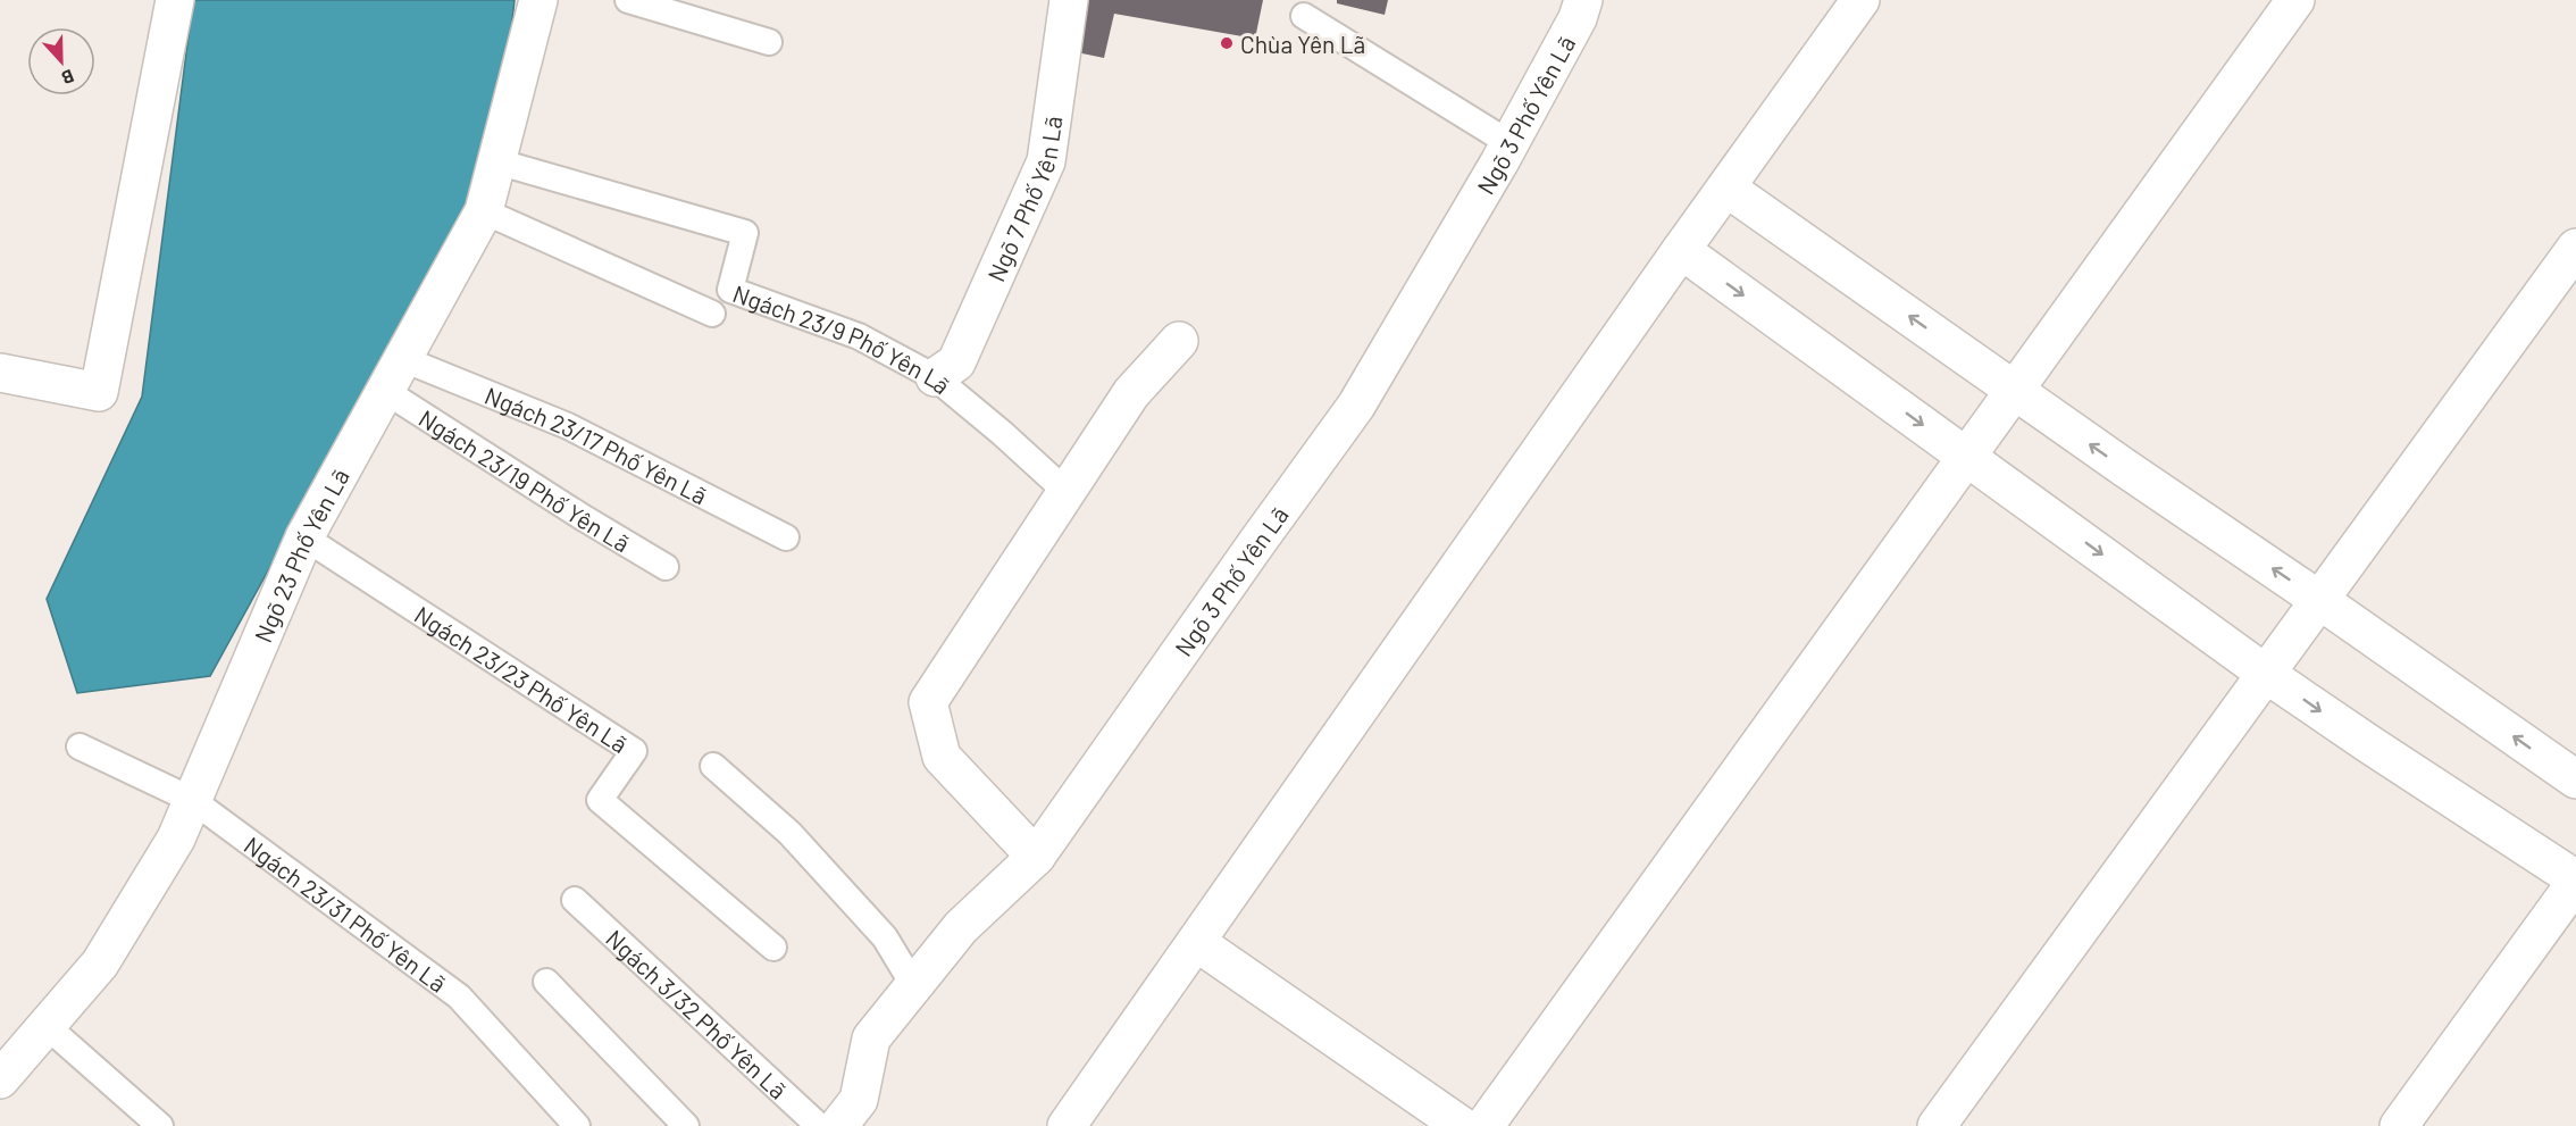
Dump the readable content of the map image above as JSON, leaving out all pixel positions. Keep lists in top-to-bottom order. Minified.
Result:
{"streets":{"street":["Ngõ 3 Phố Yên Lã","Ngõ 7 Phố Yên Lã","Ngõ 23 Phố Yên Lã"],"lane":["Ngách 23/9 Phố Yên Lã","Ngách 23/17 Phố Yên Lã","Ngách 23/19 Phố Yên Lã","Ngách 23/23 Phố Yên Lã","Ngách 23/31 Phố Yên Lã","Ngách 3/32 Phố Yên Lã"]},"crossings":[["Ngõ 7 Phố Yên Lã","Ngách 23/9 Phố Yên Lã"],["Ngách 23/9 Phố Yên Lã","Ngõ 23 Phố Yên Lã"],["Ngách 23/17 Phố Yên Lã","Ngõ 23 Phố Yên Lã"],["Ngách 23/19 Phố Yên Lã","Ngõ 23 Phố Yên Lã"],["Ngõ 23 Phố Yên Lã","Ngách 23/23 Phố Yên Lã"],["Ngõ 23 Phố Yên Lã","Ngách 23/31 Phố Yên Lã"]],"places":["Chùa Yên Lã"],"north":"bottom"}
